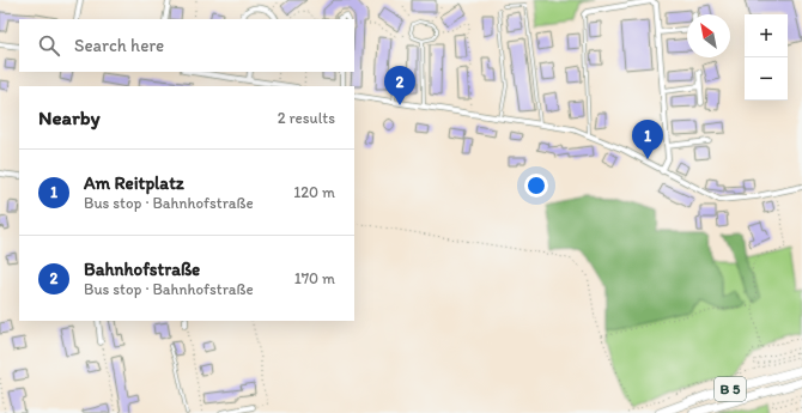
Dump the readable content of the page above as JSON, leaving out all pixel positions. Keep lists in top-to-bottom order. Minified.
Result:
{"streets":{"highway":["B 5"]},"north":"top left","page":{"map_buttons":["+","−"],"search":"Search here","pins":["2","1"],"heading":["Nearby","2 results"],"list":[{"mark":"1","name":"Am Reitplatz","note":"Bus stop · Bahnhofstraße","value":"120 m"},{"mark":"2","name":"Bahnhofstraße","note":"Bus stop · Bahnhofstraße","value":"170 m"}]}}
